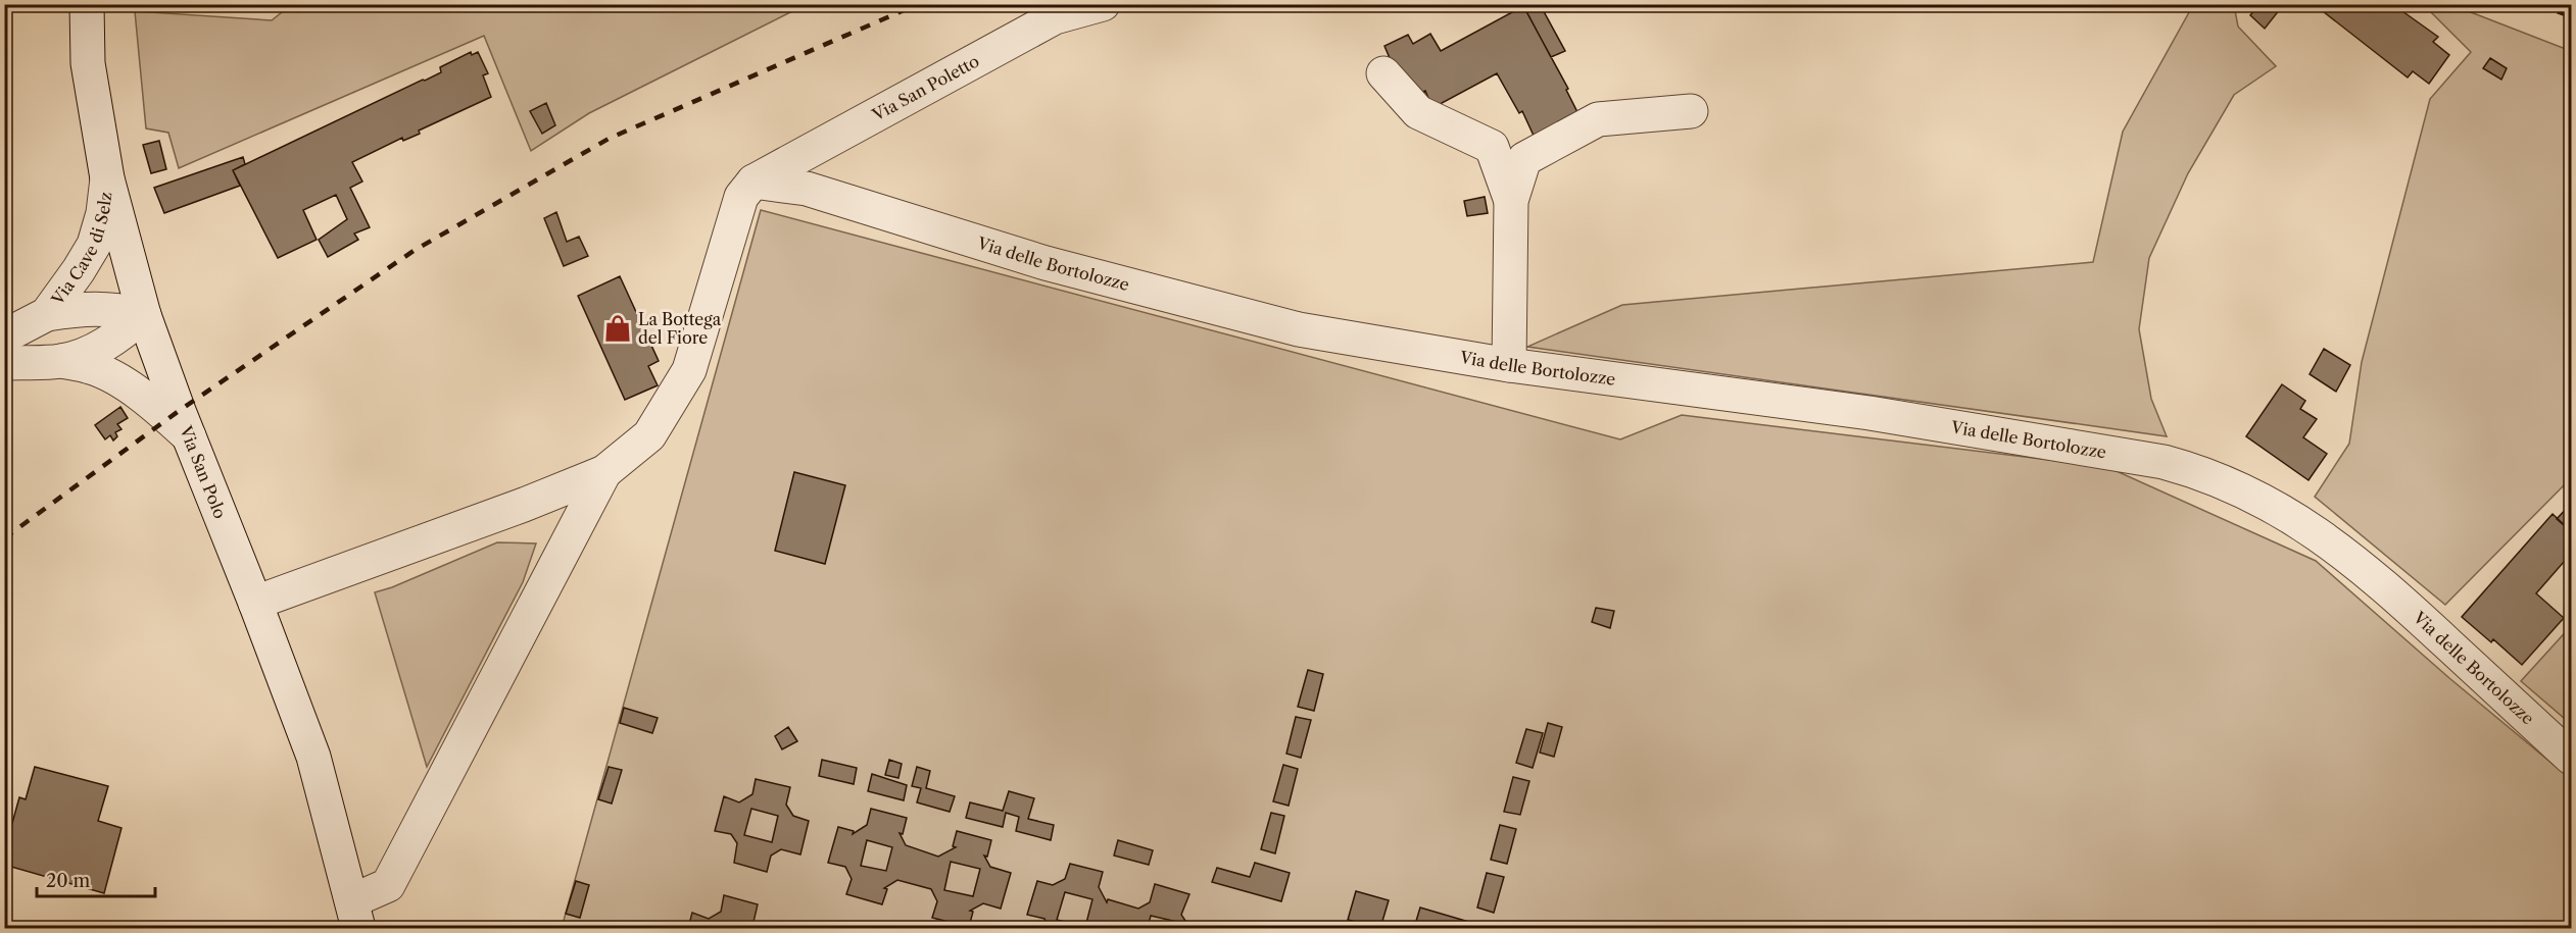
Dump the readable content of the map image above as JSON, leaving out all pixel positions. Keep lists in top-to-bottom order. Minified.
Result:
{"streets":{"street":["Via San Poletto","Via Cave di Selz","Via delle Bortolozze","Via San Polo"]},"crossings":[["Via San Poletto","Via delle Bortolozze"],["Via Cave di Selz","Via San Polo"]],"places":{"shop":["La Bottega del Fiore"]},"scale_bar":"20 m"}
